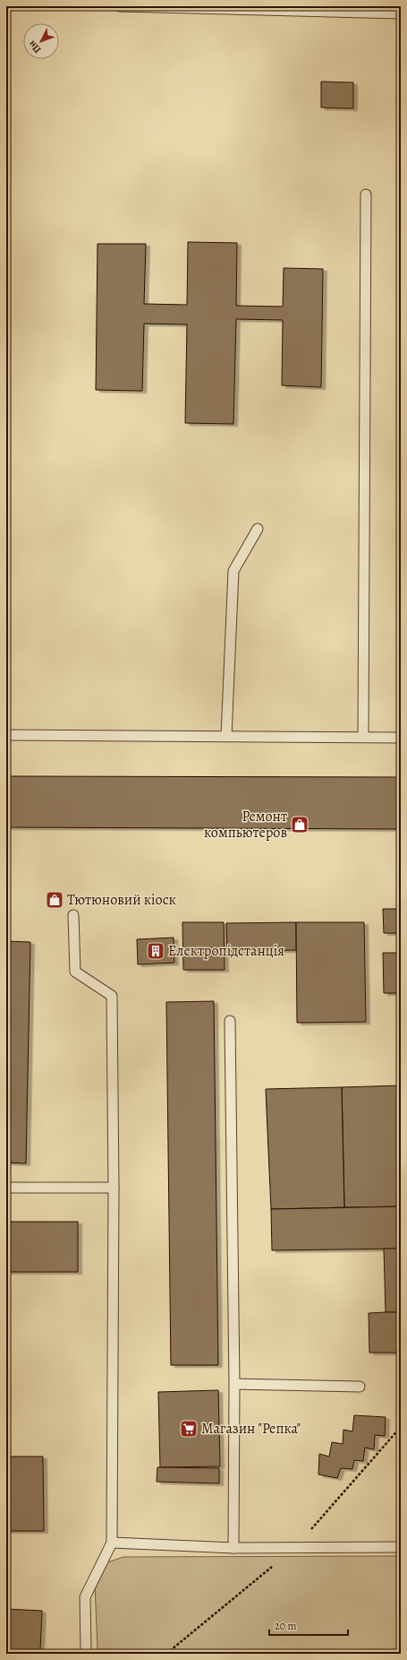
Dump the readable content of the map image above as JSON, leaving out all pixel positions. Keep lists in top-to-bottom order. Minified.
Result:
{"places":{"shop":["Ремонт компьютеров","Тютюновий кіоск"],"building":["Електропідстанція"],"supermarket":["Магазин \"Репка\""]},"scale_bar":"20 m","north":"bottom left"}
